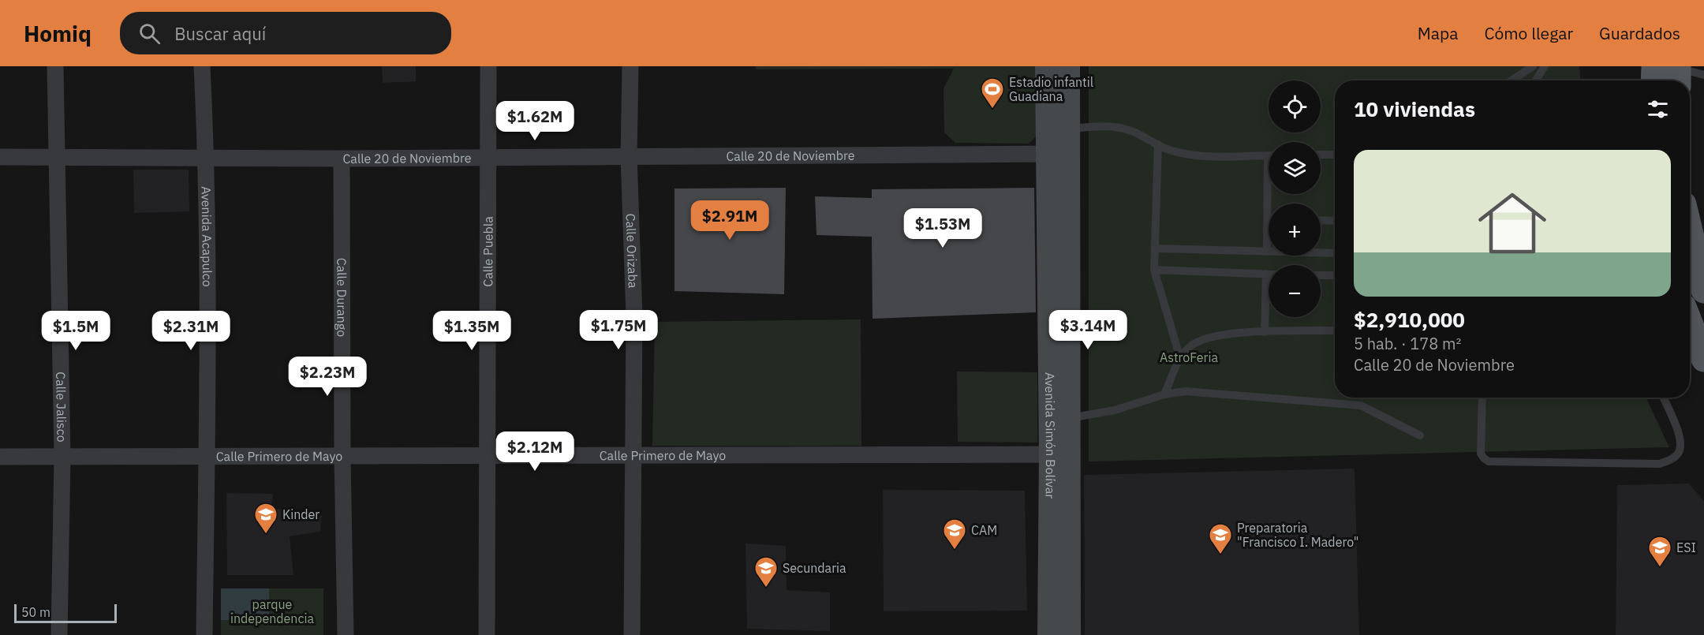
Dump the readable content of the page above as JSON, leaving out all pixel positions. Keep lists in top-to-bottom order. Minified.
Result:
{"streets":{"street":["Calle 20 de Noviembre","Avenida Acapulco","Calle Orizaba","Calle Puebla","Calle Durango","Calle Jalisco","Avenida Simón Bolívar","Calle Primero de Mayo"]},"crossings":[["Calle 20 de Noviembre","Avenida Acapulco"],["Calle 20 de Noviembre","Calle Orizaba"],["Calle 20 de Noviembre","Calle Puebla"],["Calle 20 de Noviembre","Calle Durango"],["Calle 20 de Noviembre","Calle Jalisco"],["Calle 20 de Noviembre","Avenida Simón Bolívar"],["Avenida Acapulco","Calle Primero de Mayo"],["Calle Orizaba","Calle Primero de Mayo"],["Calle Puebla","Calle Primero de Mayo"],["Calle Durango","Calle Primero de Mayo"],["Calle Jalisco","Calle Primero de Mayo"],["Avenida Simón Bolívar","Calle Primero de Mayo"]],"parks":["AstroFeria","parque independencia"],"places":{"sports":["Estadio infantil Guadiana"],"school or university":["Kinder","CAM","Preparatoria \"Francisco I. Madero\"","ESI","Secundaria"]},"scale_bar":"50 m","page":{"header":"Homiq","search":"Buscar aquí","nav":["Mapa","Cómo llegar","Guardados"],"map_buttons":["+","−"],"heading":"10 viviendas","price":["$1.62M","$2.91M","$1.53M","$1.75M","$3.14M","$1.5M","$2.31M","$1.35M","$2.23M","$2.12M"],"list":[{"name":"$2,910,000","note":"5 hab. · 178 m² · Calle 20 de Noviembre"}],"scale":"50 m"}}
